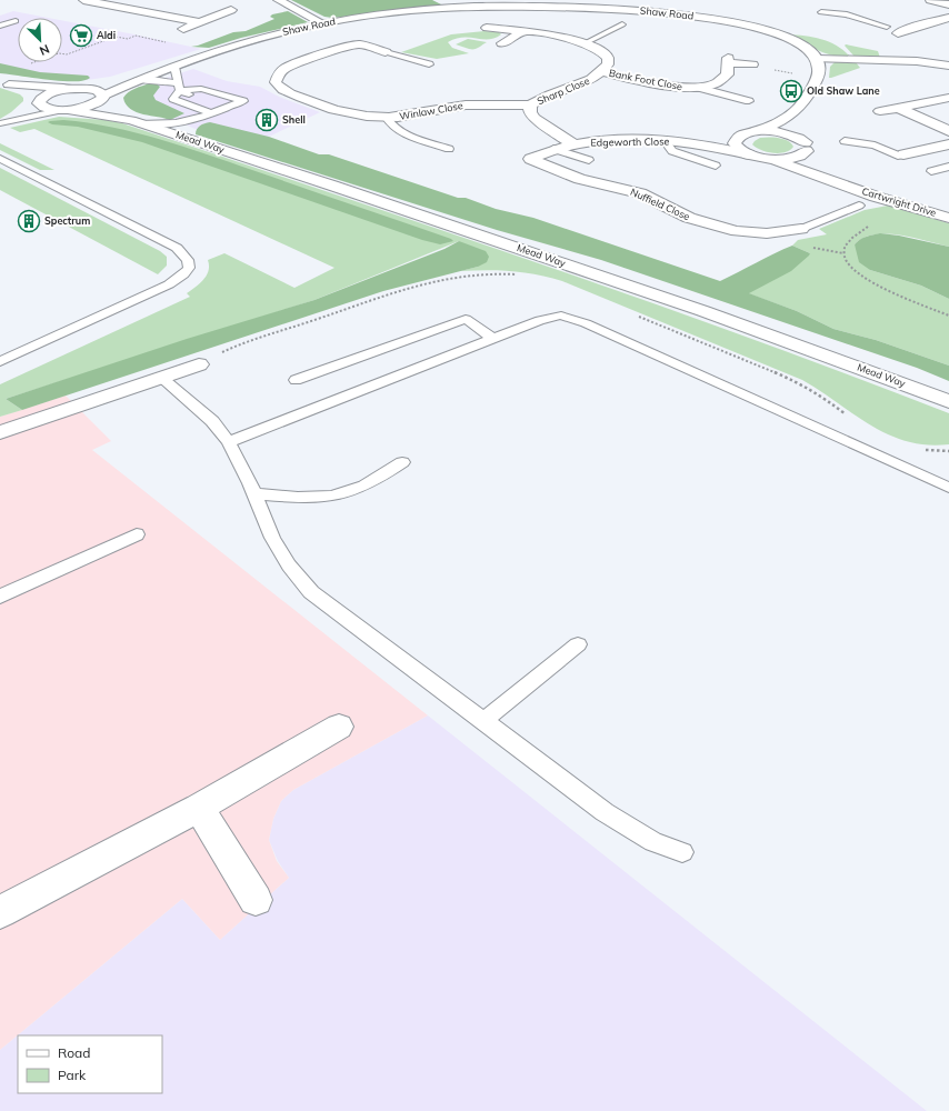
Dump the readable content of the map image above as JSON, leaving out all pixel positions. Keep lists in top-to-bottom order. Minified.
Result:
{"streets":{"street":["Shaw Road","Bank Foot Close","Sharp Close","Winlaw Close","Mead Way","Edgeworth Close","Cartwright Drive","Nuffield Close"]},"crossings":[["Shaw Road","Mead Way"],["Bank Foot Close","Sharp Close"],["Sharp Close","Winlaw Close"],["Sharp Close","Edgeworth Close"],["Sharp Close","Nuffield Close"],["Edgeworth Close","Cartwright Drive"],["Edgeworth Close","Nuffield Close"]],"places":{"supermarket":["Aldi"],"bus stop":["Old Shaw Lane"],"building":["Shell","Spectrum"]},"legend":["Road","Park"],"north":"bottom right"}
